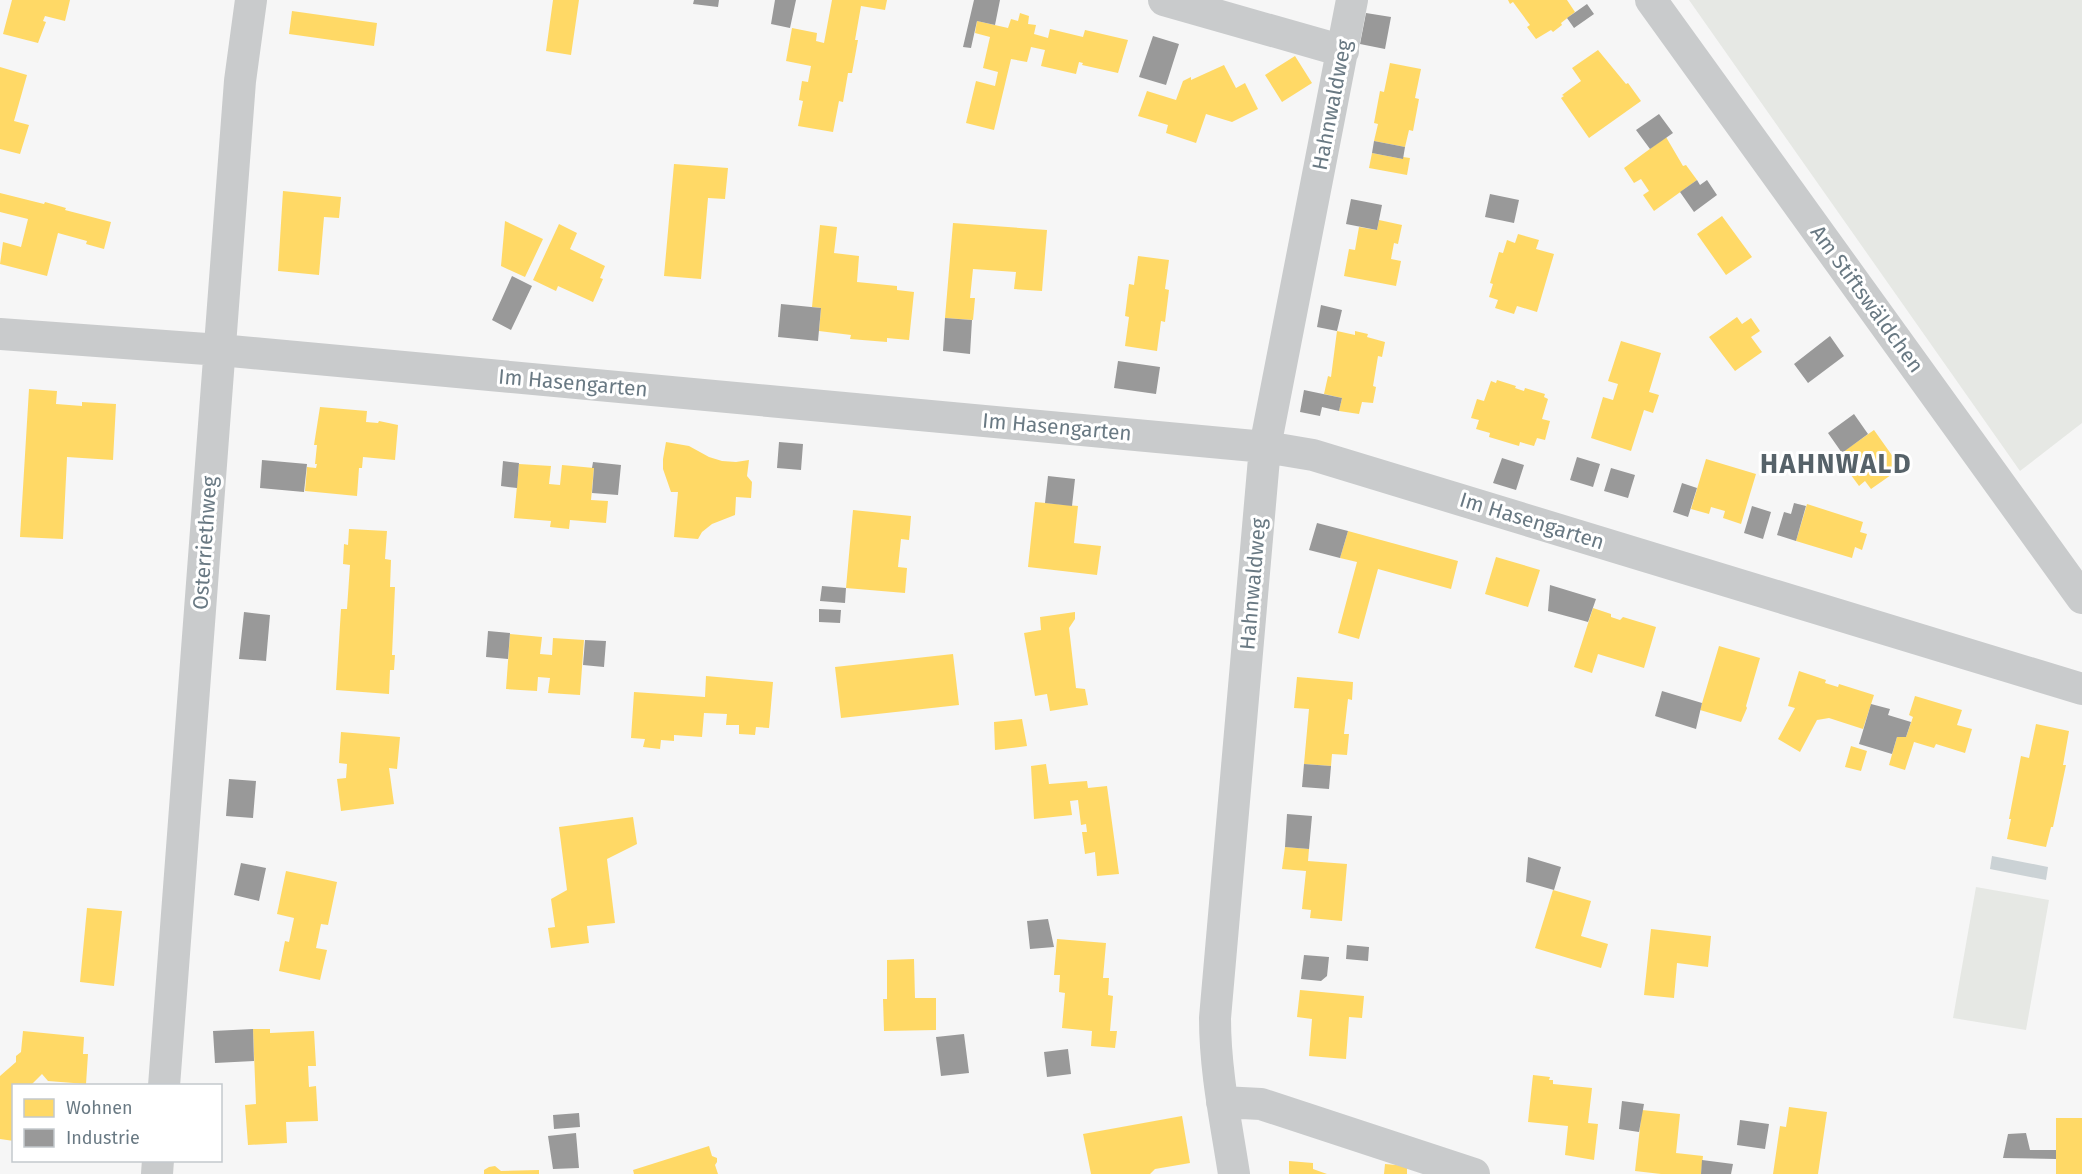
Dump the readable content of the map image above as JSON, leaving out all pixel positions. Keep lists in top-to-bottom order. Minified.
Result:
{"streets":{"street":["Hahnwaldweg","Am Stiftswäldchen","Im Hasengarten","Osterriethweg"]},"crossings":[["Hahnwaldweg","Im Hasengarten"],["Im Hasengarten","Osterriethweg"]],"districts":["HAHNWALD"],"legend":["Wohnen","Industrie"]}
